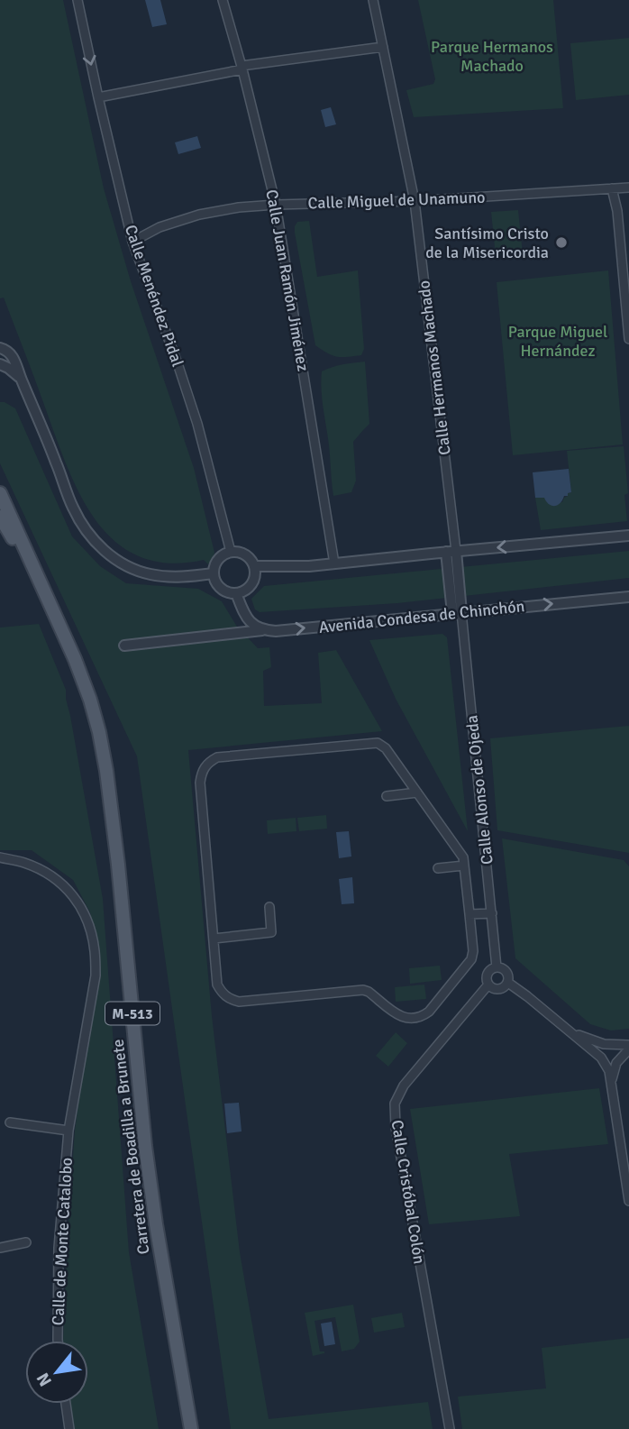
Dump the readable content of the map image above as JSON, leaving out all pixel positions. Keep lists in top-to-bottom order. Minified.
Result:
{"streets":{"main road":["M-513","Carretera de Boadilla a Brunete"],"street":["Calle Miguel de Unamuno","Calle Juan Ramón Jiménez","Calle Menéndez Pidal","Calle Hermanos Machado","Avenida Condesa de Chinchón","Calle Alonso de Ojeda","Calle Cristóbal Colón","Calle de Monte Catalobo"]},"crossings":[["Calle Miguel de Unamuno","Calle Juan Ramón Jiménez"],["Calle Miguel de Unamuno","Calle Menéndez Pidal"],["Calle Miguel de Unamuno","Calle Hermanos Machado"],["Avenida Condesa de Chinchón","Calle Alonso de Ojeda"],["Calle Alonso de Ojeda","Calle Cristóbal Colón"]],"parks":["Parque Hermanos Machado","Parque Miguel Hernández"],"places":["Santísimo Cristo de la Misericordia"],"north":"bottom left"}
